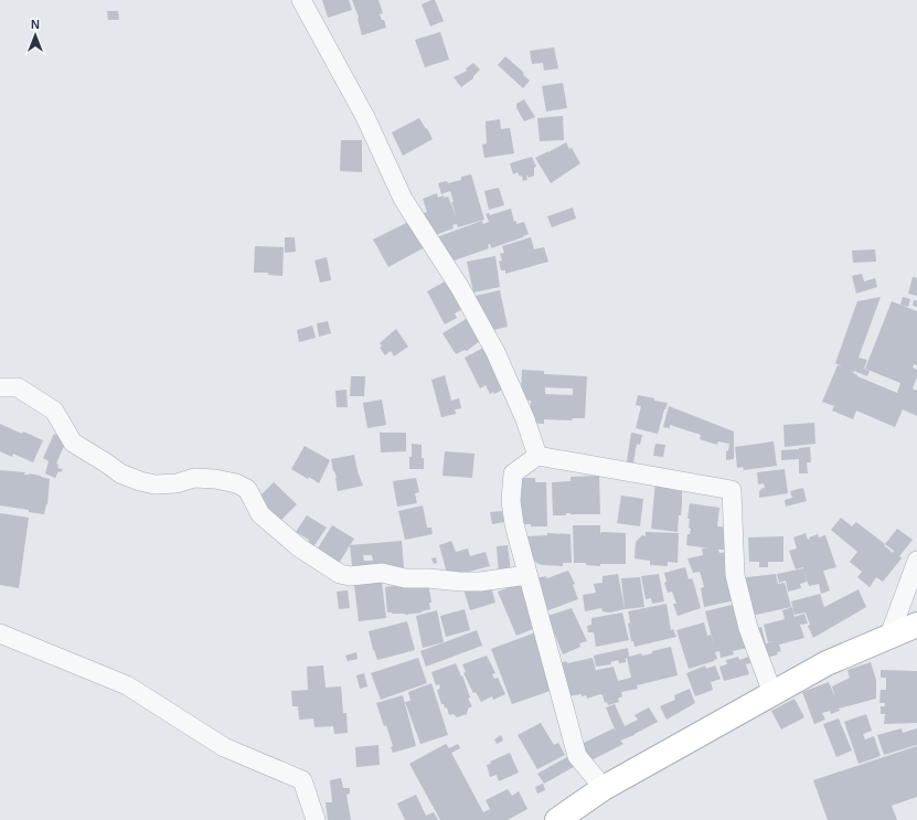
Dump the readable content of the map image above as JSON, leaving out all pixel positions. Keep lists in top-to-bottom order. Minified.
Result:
{"north":"top"}
